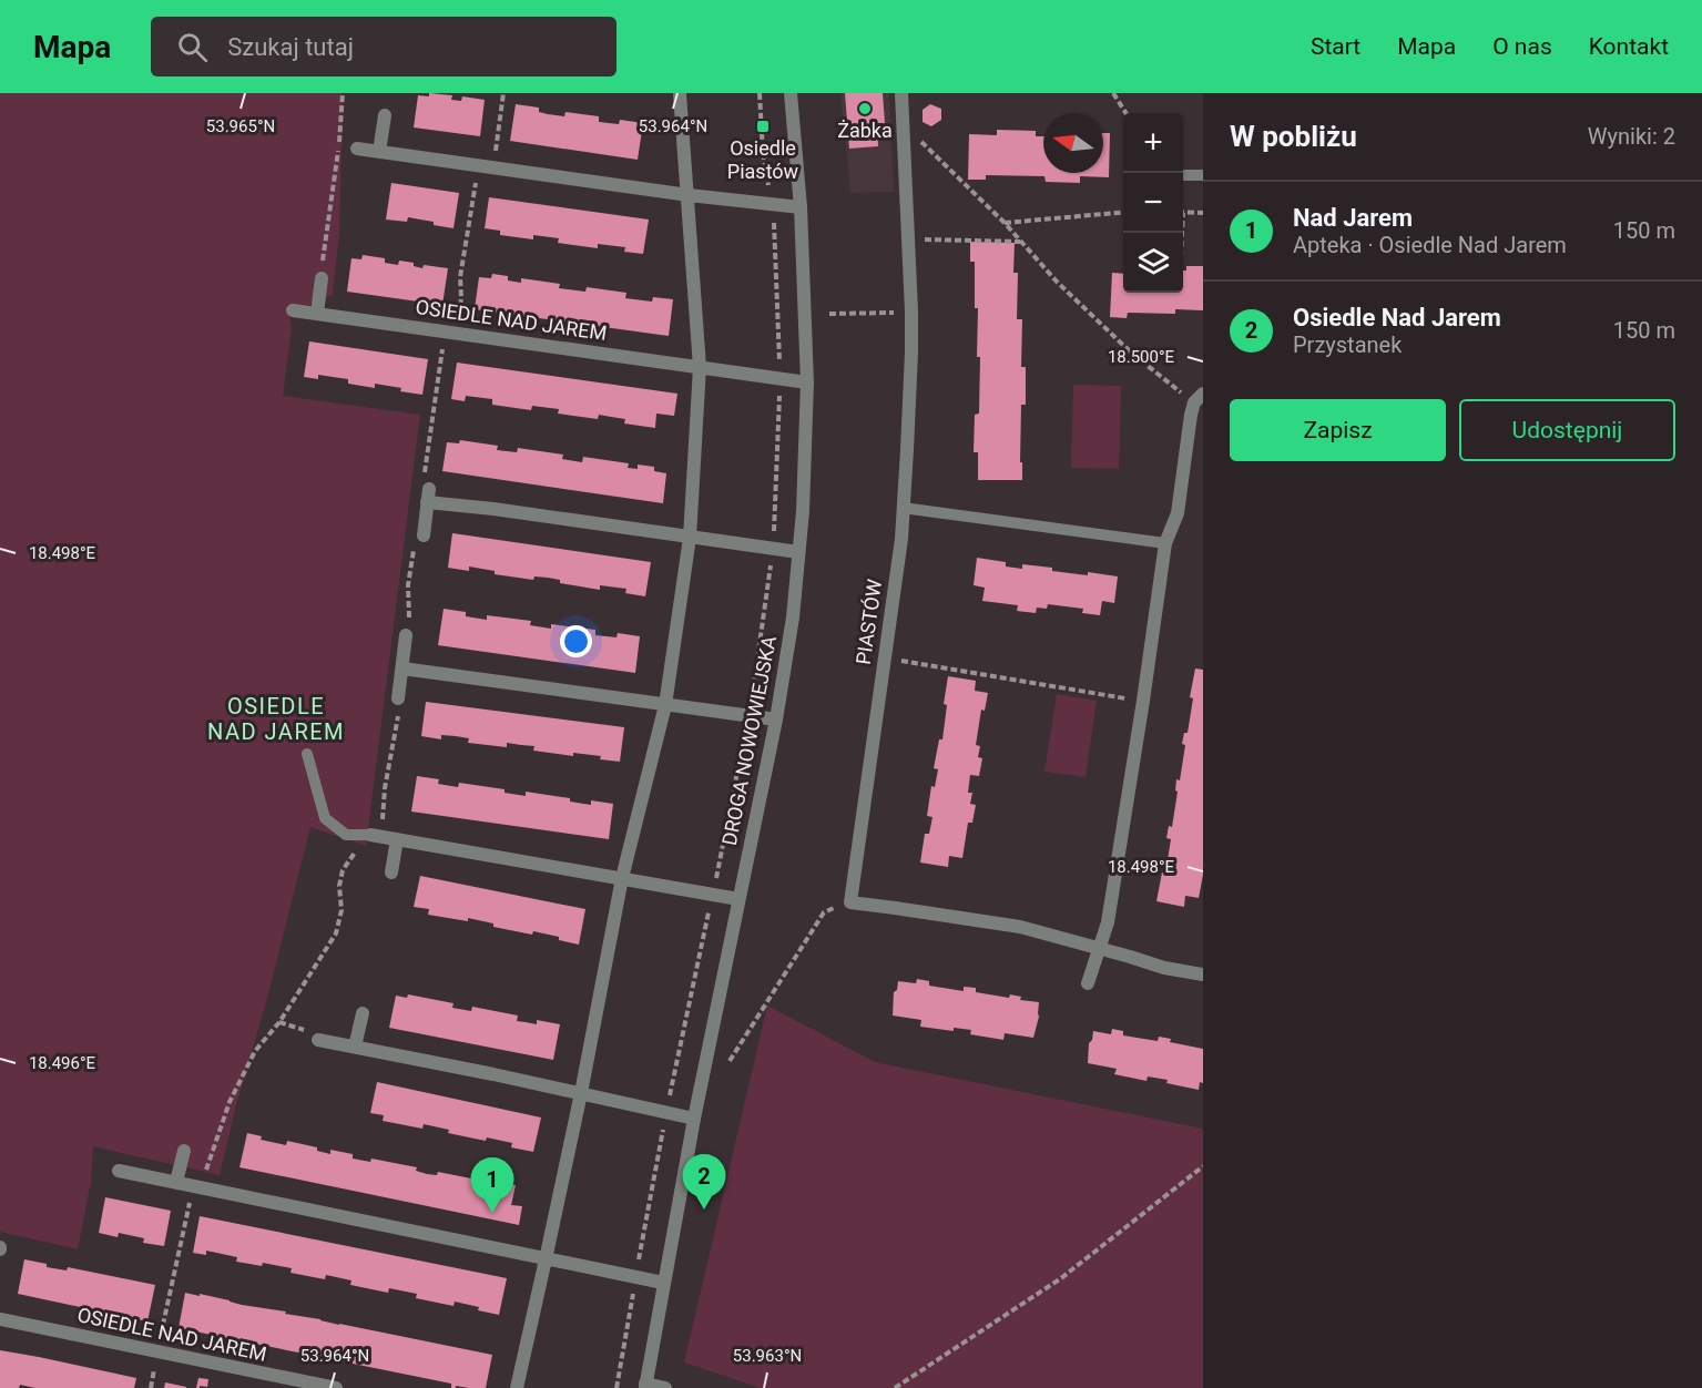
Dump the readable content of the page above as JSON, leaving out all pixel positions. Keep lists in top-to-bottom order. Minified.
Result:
{"streets":{"street":["OSIEDLE NAD JAREM","PIASTÓW","DROGA NOWOWIEJSKA"]},"crossings":[["OSIEDLE NAD JAREM","DROGA NOWOWIEJSKA"]],"districts":["OSIEDLE NAD JAREM"],"places":{"other":["Żabka"],"transit":["Osiedle Piastów"]},"north":"left","page":{"header":"Mapa","search":"Szukaj tutaj","nav":["Start","Mapa","O nas","Kontakt"],"heading":["W pobliżu","Wyniki: 2"],"map_buttons":["+","−"],"list":[{"mark":"1","name":"Nad Jarem","note":"Apteka · Osiedle Nad Jarem","value":"150 m"},{"mark":"2","name":"Osiedle Nad Jarem","note":"Przystanek","value":"150 m"}],"buttons":["Zapisz","Udostępnij"],"pins":["2","1"]},"coordinates":["53.965°N","53.964°N","18.500°E","18.498°E","18.496°E","53.963°N"]}
